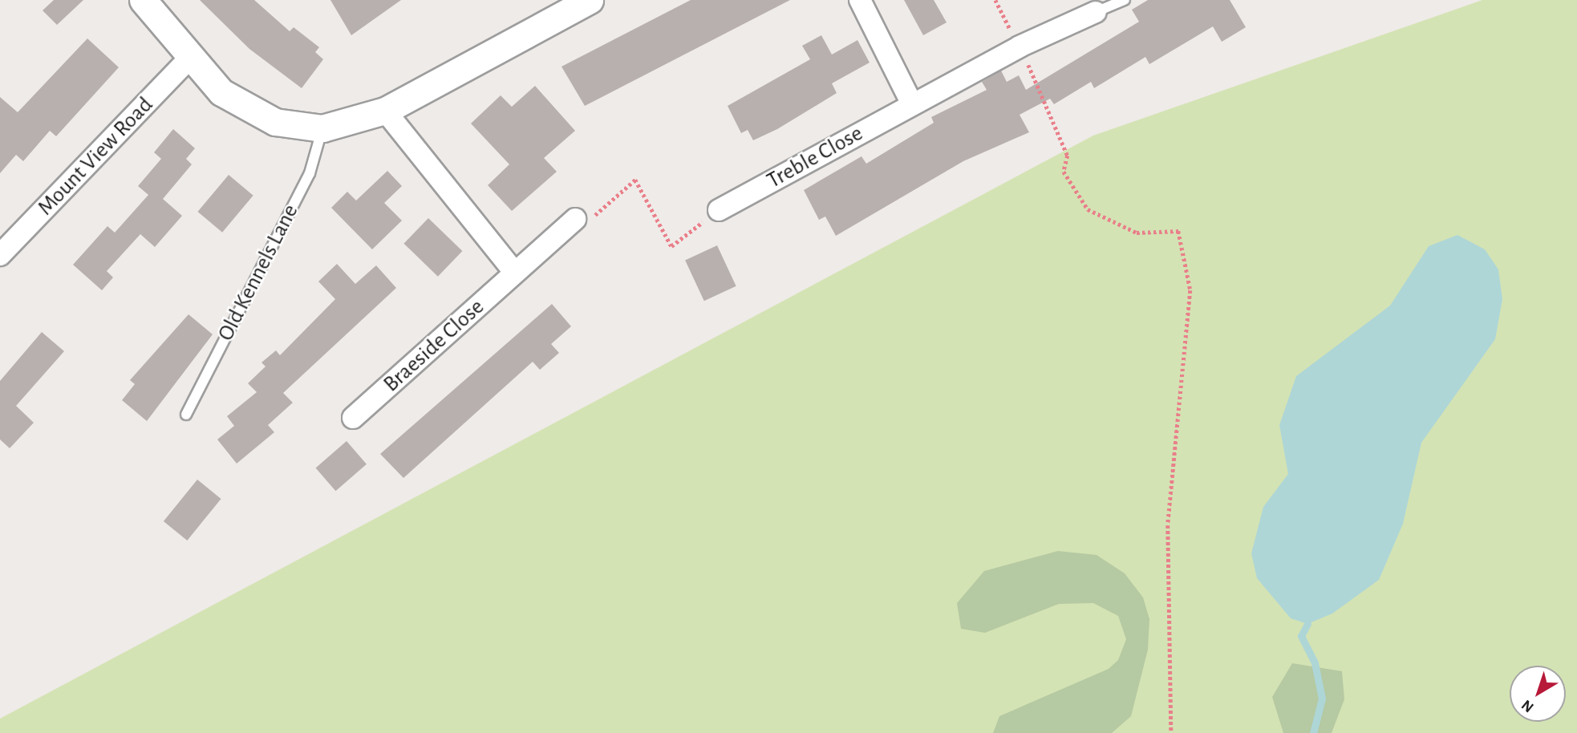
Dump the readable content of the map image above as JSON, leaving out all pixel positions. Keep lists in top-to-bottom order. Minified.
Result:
{"streets":{"street":["Mount View Road","Treble Close","Braeside Close"],"lane":["Old Kennels Lane"]},"north":"bottom left"}
